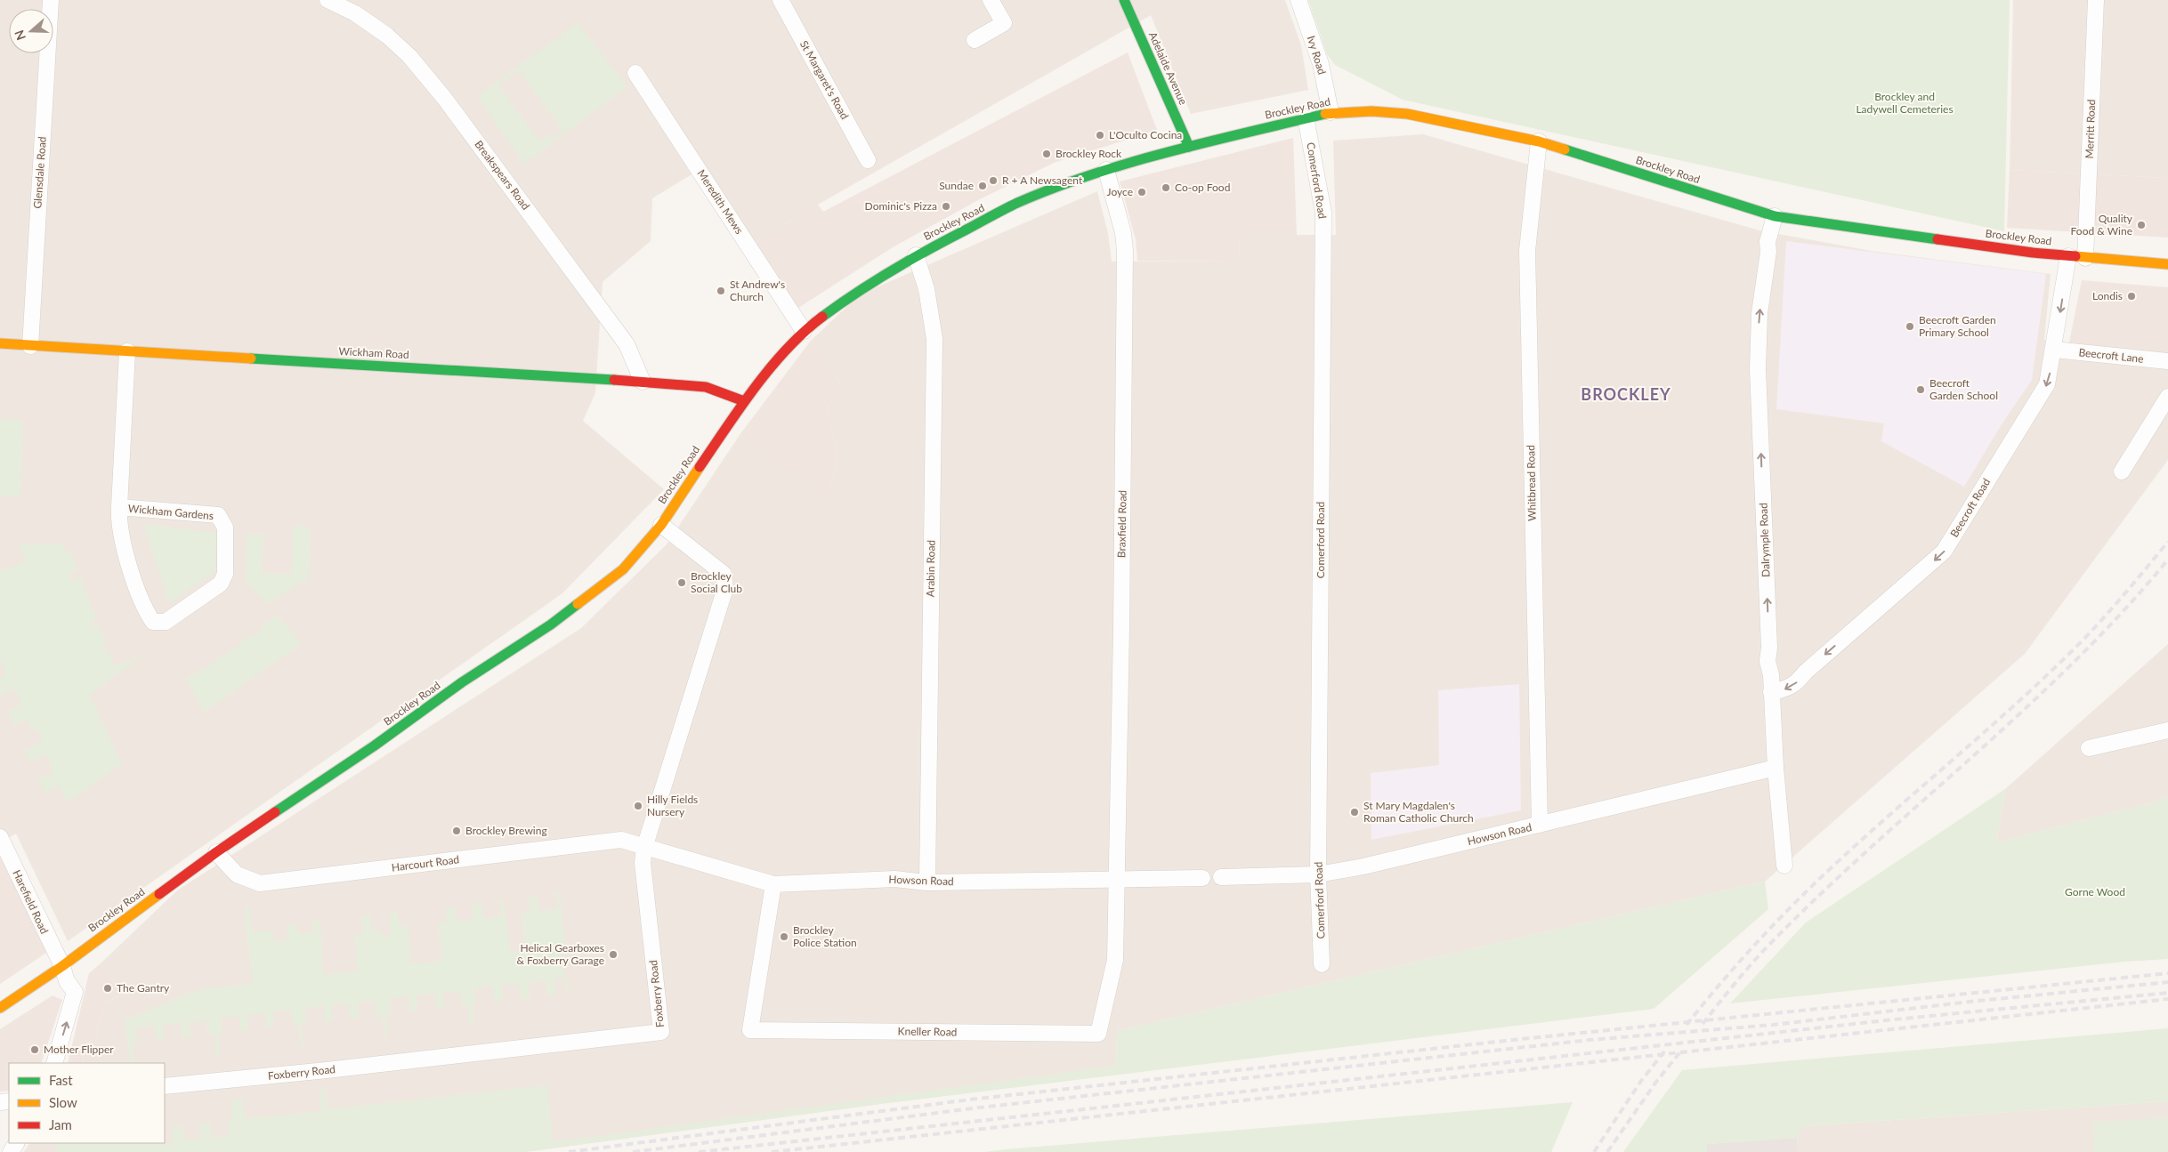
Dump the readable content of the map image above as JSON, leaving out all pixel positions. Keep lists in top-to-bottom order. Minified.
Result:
{"streets":{"main road":["Adelaide Avenue","Brockley Road","Wickham Road"],"street":["Ivy Road","St Margaret's Road","Merritt Road","Glensdale Road","Breakspears Road","Comerford Road","Meredith Mews","Beecroft Lane","Whitbread Road","Beecroft Road","Wickham Gardens","Braxfield Road","Dalrymple Road","Arabin Road","Howson Road","Harcourt Road","Harefield Road","Foxberry Road","Kneller Road"]},"crossings":[["Ivy Road","Brockley Road"],["Adelaide Avenue","Brockley Road"],["Brockley Road","Merritt Road"],["Brockley Road","Comerford Road"],["Brockley Road","Meredith Mews"],["Brockley Road","Wickham Road"],["Brockley Road","Whitbread Road"],["Brockley Road","Beecroft Road"],["Brockley Road","Braxfield Road"],["Brockley Road","Dalrymple Road"],["Brockley Road","Arabin Road"],["Brockley Road","Harcourt Road"],["Brockley Road","Harefield Road"],["Brockley Road","Foxberry Road"],["Glensdale Road","Wickham Road"],["Breakspears Road","Wickham Road"],["Comerford Road","Howson Road"],["Wickham Road","Wickham Gardens"],["Beecroft Lane","Beecroft Road"],["Whitbread Road","Howson Road"],["Beecroft Road","Dalrymple Road"],["Braxfield Road","Howson Road"],["Braxfield Road","Kneller Road"],["Dalrymple Road","Howson Road"],["Arabin Road","Howson Road"],["Howson Road","Harcourt Road"],["Howson Road","Foxberry Road"],["Howson Road","Kneller Road"],["Harcourt Road","Foxberry Road"]],"one_way":["Beecroft Road","Dalrymple Road","Harefield Road"],"districts":["BROCKLEY"],"parks":["Brockley and Ladywell Cemeteries","Gorne Wood"],"places":["L'Oculto Cocina","Brockley Rock","R + A Newsagent","Sundae","Co-op Food","Joyce","Dominic's Pizza","Quality Food & Wine","St Andrew's Church","Londis","Beecroft Garden Primary School","Beecroft Garden School","Brockley Social Club","Hilly Fields Nursery","St Mary Magdalen's Roman Catholic Church","Brockley Brewing","Brockley Police Station","Helical Gearboxes & Foxberry Garage","The Gantry","Mother Flipper"],"legend":["Fast","Slow","Jam"],"north":"left"}
